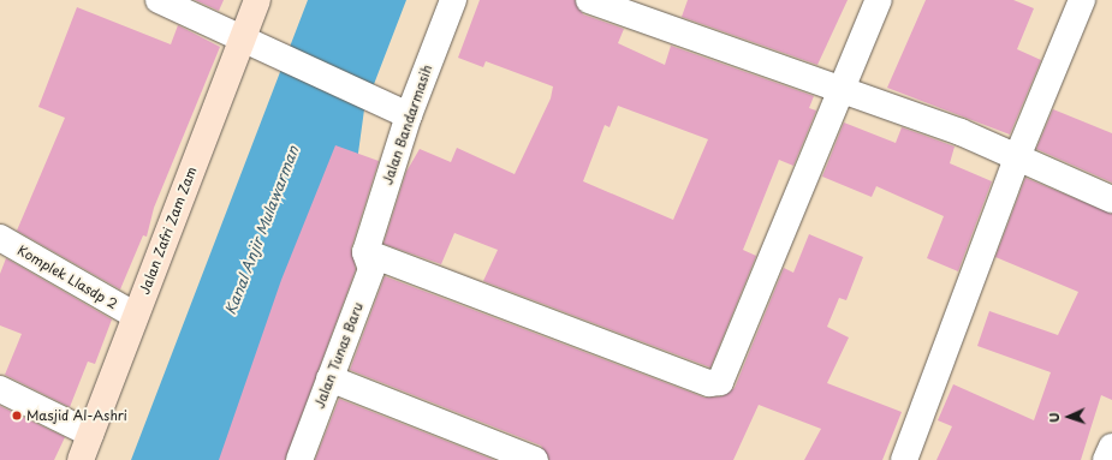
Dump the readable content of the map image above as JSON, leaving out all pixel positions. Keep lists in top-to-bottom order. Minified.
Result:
{"streets":{"main road":["Jalan Zafri Zam Zam"],"street":["Jalan Bandarmasih","Komplek Llasdp 2","Jalan Tunas Baru"]},"crossings":[["Jalan Bandarmasih","Jalan Tunas Baru"],["Jalan Zafri Zam Zam","Komplek Llasdp 2"]],"water":["Kanal Anjir Mulawarman"],"places":["Masjid Al-Ashri"],"north":"left"}
